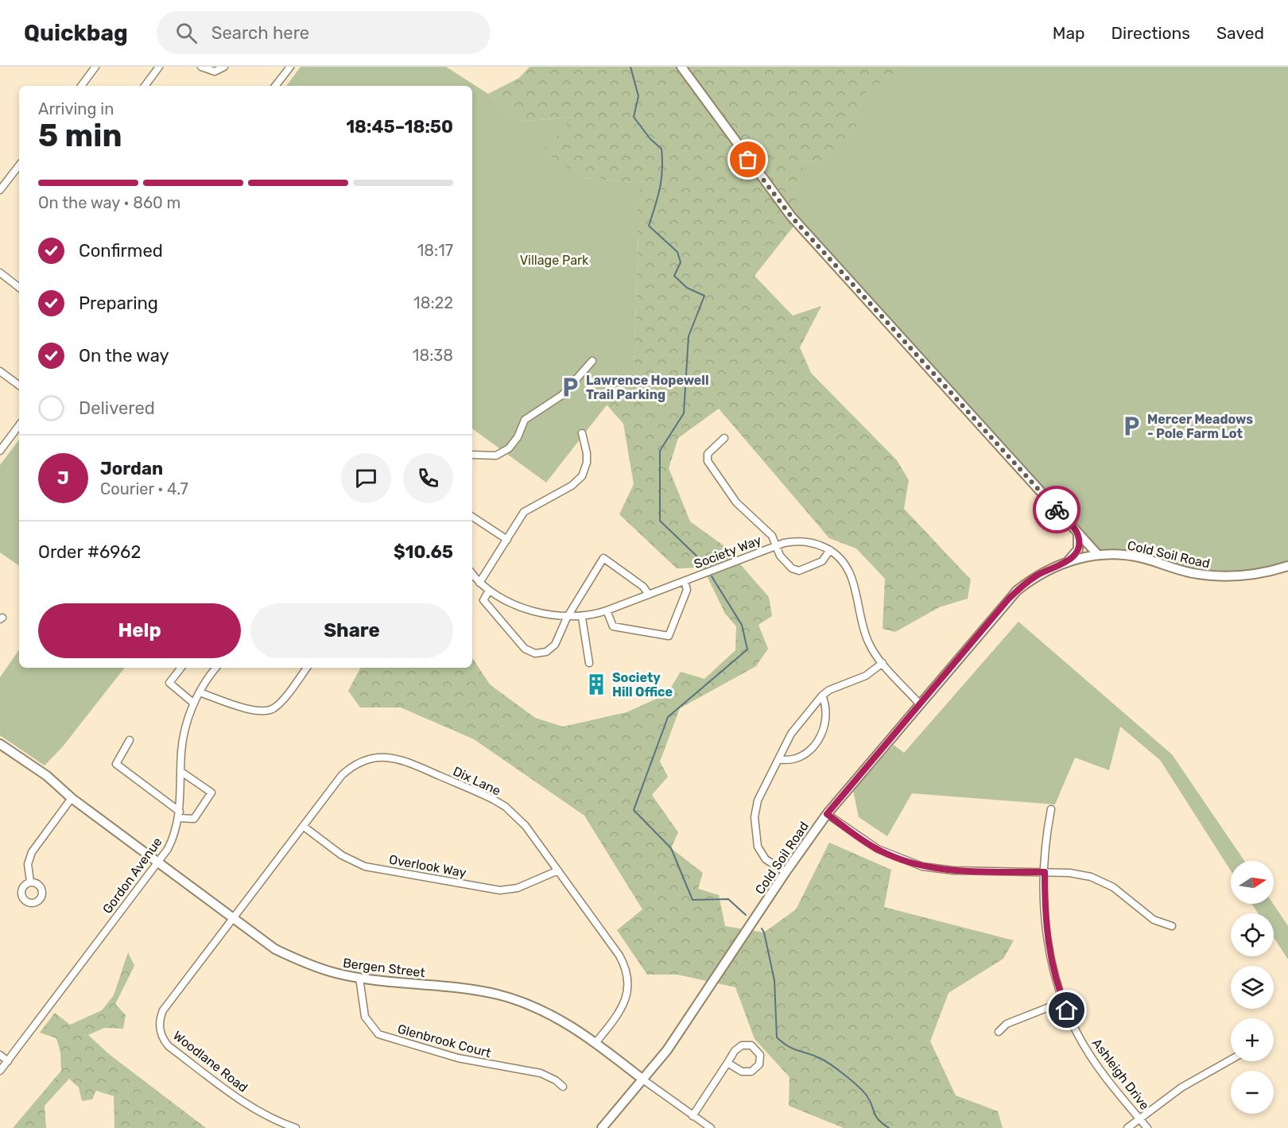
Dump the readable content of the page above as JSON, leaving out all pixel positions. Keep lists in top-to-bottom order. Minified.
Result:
{"streets":{"street":["Society Way","Cold Soil Road","Dix Lane","Overlook Way","Gordon Avenue","Bergen Street","Glenbrook Court","Woodlane Road","Ashleigh Drive"]},"crossings":[["Society Way","Cold Soil Road"],["Cold Soil Road","Bergen Street"],["Dix Lane","Overlook Way"],["Dix Lane","Bergen Street"],["Dix Lane","Woodlane Road"],["Gordon Avenue","Bergen Street"],["Bergen Street","Glenbrook Court"],["Bergen Street","Woodlane Road"]],"parks":["Village Park"],"places":{"parking":["Lawrence Hopewell Trail Parking","Mercer Meadows - Pole Farm Lot"],"building":["Society Hill Office"]},"north":"right","page":{"header":"Quickbag","search":"Search here","nav":["Map","Directions","Saved"],"heading":["5 min","Arriving in","18:45–18:50"],"panel":["Jordan","Courier · 4.7","Order #6962","$10.65"],"bar":"On the way · 860 m","list":[["Confirmed","18:17"],["Preparing","18:22"],["On the way","18:38"],"Delivered"],"round":"J","buttons":["Help","Share"],"map_buttons":["+","−"]}}
